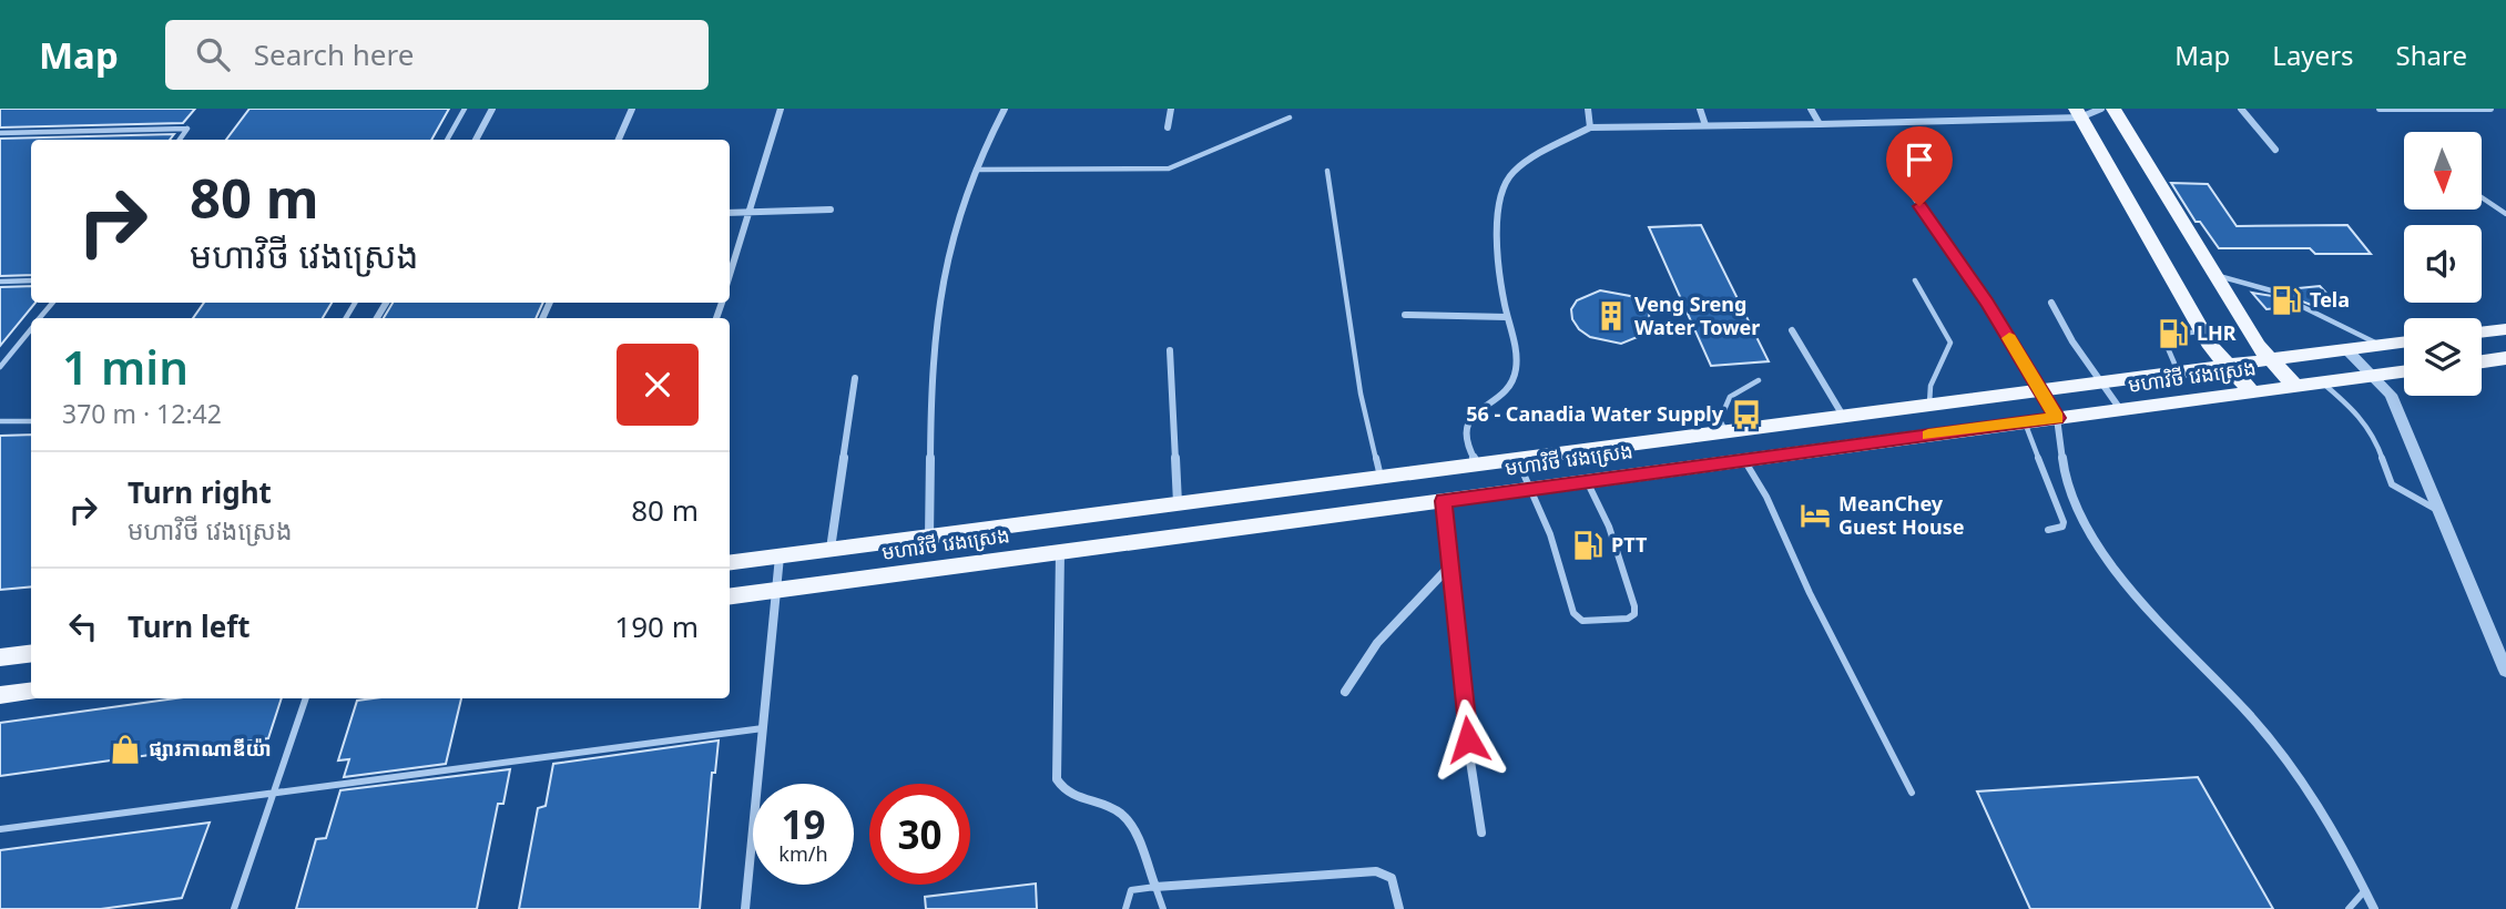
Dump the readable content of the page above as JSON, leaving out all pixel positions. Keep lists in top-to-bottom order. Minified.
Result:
{"streets":{"main road":["មហាវិថី វេងស្រេង"]},"places":{"fuel station":["Tela","LHR","PTT"],"building":["Veng Sreng Water Tower"],"bus stop":["56 - Canadia Water Supply"],"hotel":["MeanChey Guest House"],"shop":["ផ្សារកាណាឌីយ៉ា"]},"north":"bottom","page":{"header":"Map","search":"Search here","nav":["Map","Layers","Share"],"turn":["80 m","មហាវិថី វេងស្រេង"],"heading":["1 min","370 m · 12:42"],"list":[{"name":"Turn right","note":"មហាវិថី វេងស្រេង","value":"80 m"},{"name":"Turn left","value":"190 m"}],"speed":"19 km/h","limit":"30"}}
